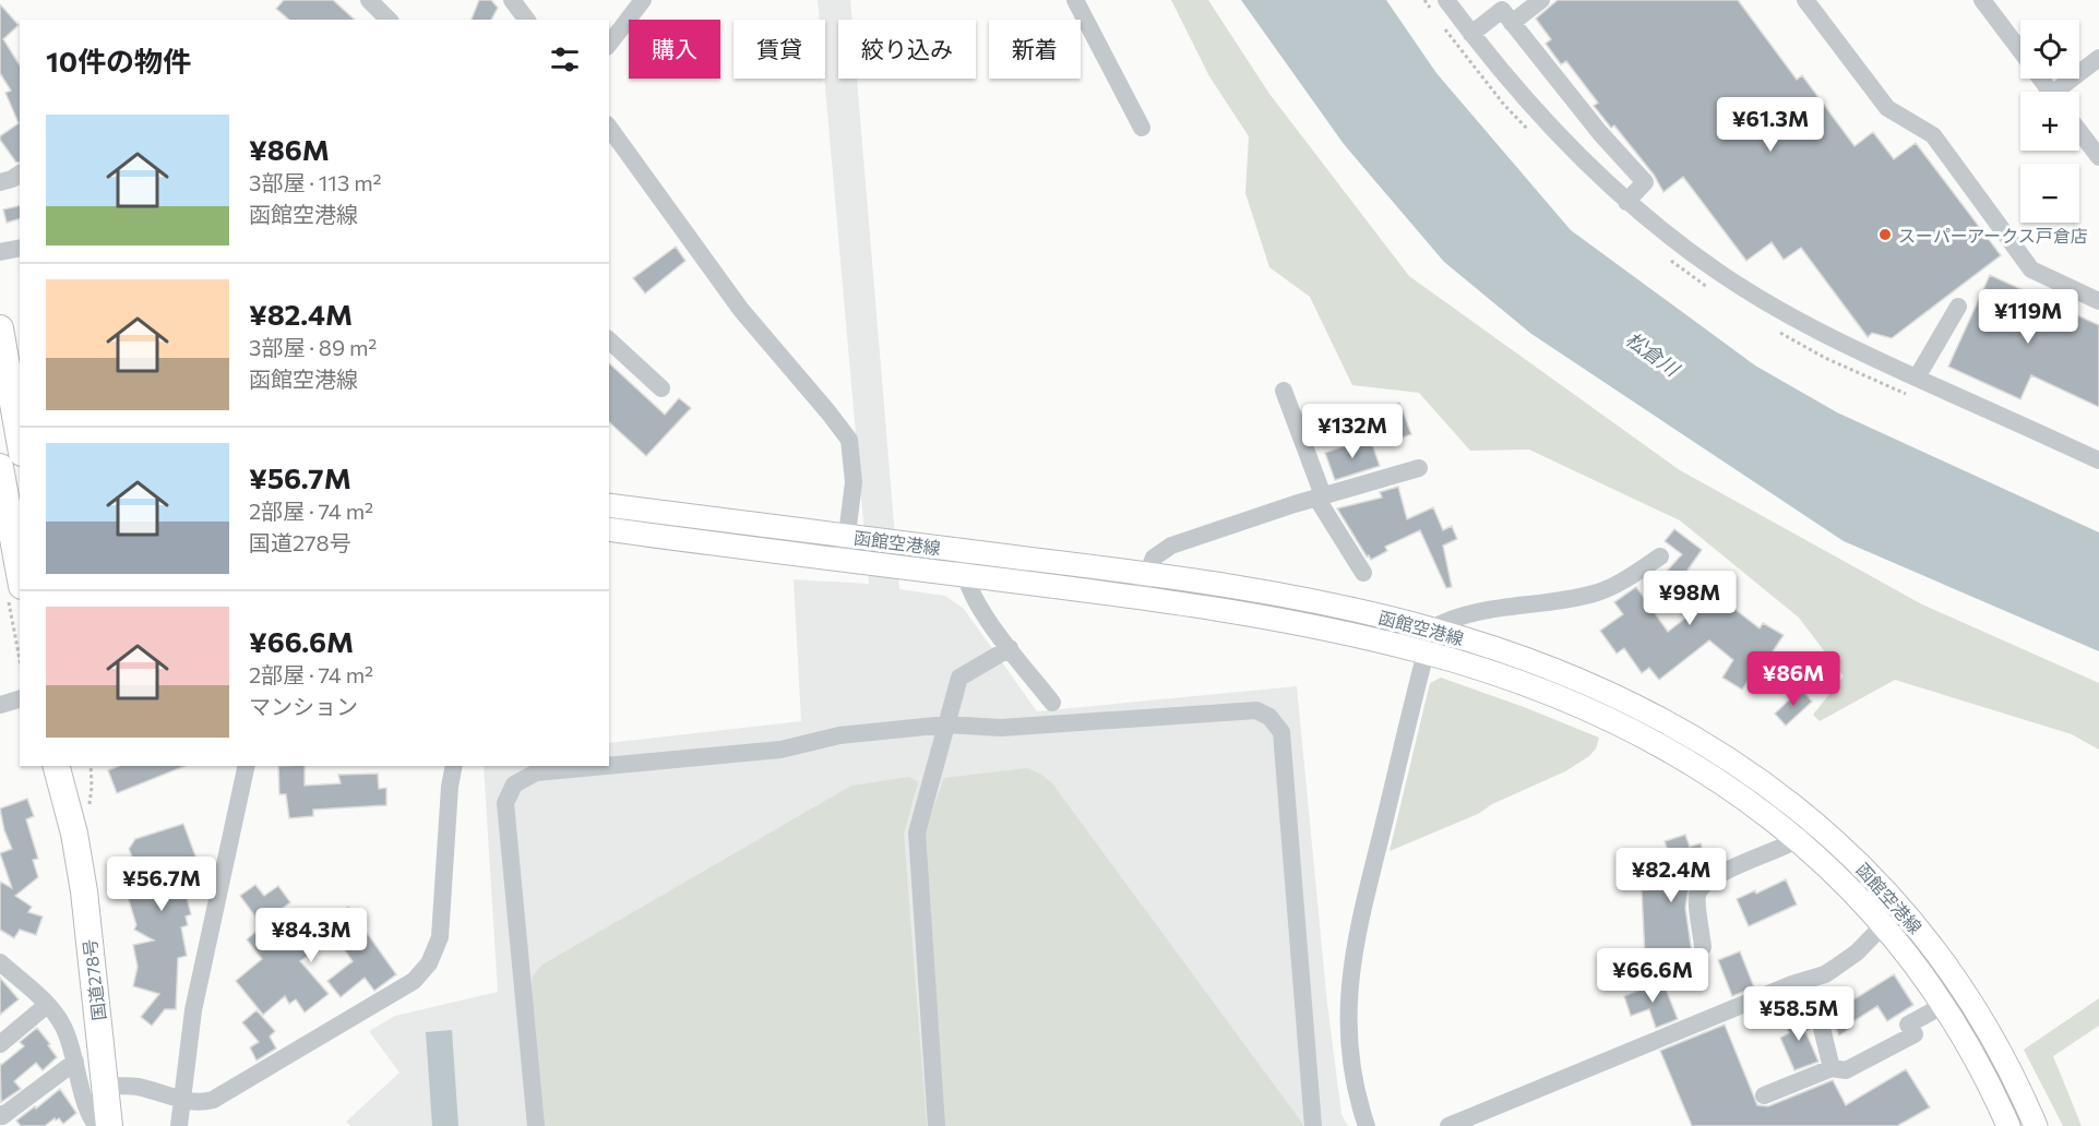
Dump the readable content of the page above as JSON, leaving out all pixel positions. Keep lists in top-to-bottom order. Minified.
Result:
{"streets":{"highway":["国道278号"],"main road":["函館空港線"]},"water":["松倉川"],"places":["スーパーアークス戸倉店"],"page":{"map_buttons":["+","−"],"chip":["購入","賃貸","絞り込み","新着"],"heading":"10件の物件","price":["¥61.3M","¥119M","¥132M","¥98M","¥86M","¥82.4M","¥56.7M","¥84.3M","¥66.6M","¥58.5M"],"list":[{"name":"¥86M","note":"3部屋 · 113 m² · 函館空港線"},{"name":"¥82.4M","note":"3部屋 · 89 m² · 函館空港線"},{"name":"¥56.7M","note":"2部屋 · 74 m² · 国道278号"},{"name":"¥66.6M","note":"2部屋 · 74 m² · マンション"}]}}
